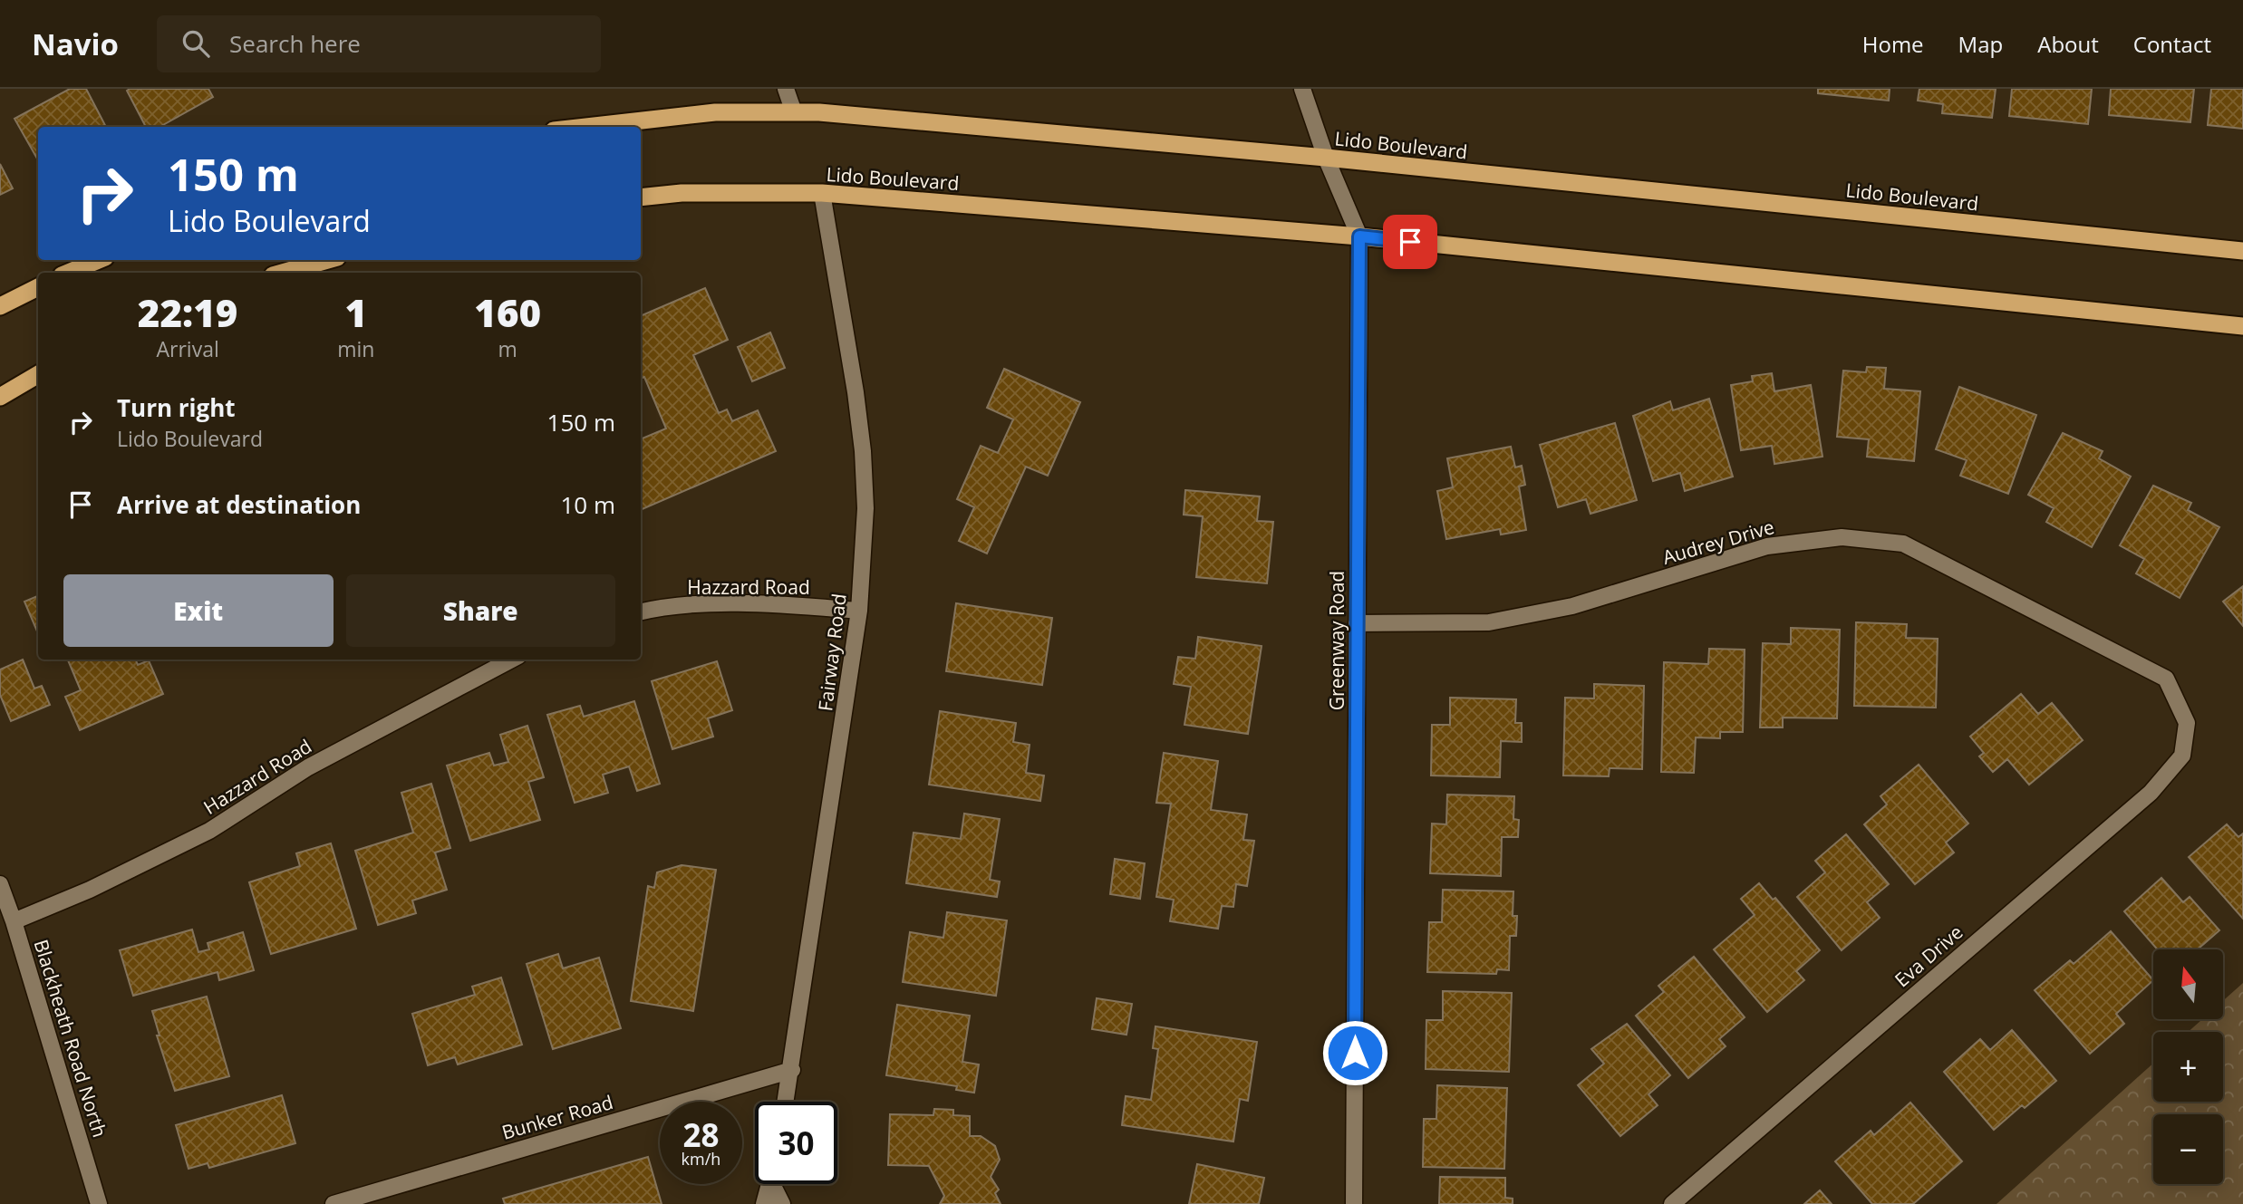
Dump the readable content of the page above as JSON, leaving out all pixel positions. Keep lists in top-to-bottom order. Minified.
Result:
{"streets":{"highway":["Lido Boulevard"],"street":["Audrey Drive","Hazzard Road","Greenway Road","Fairway Road","Eva Drive","Blackheath Road North","Bunker Road"]},"crossings":[["Lido Boulevard","Greenway Road"],["Lido Boulevard","Fairway Road"],["Audrey Drive","Greenway Road"],["Audrey Drive","Eva Drive"],["Hazzard Road","Fairway Road"],["Hazzard Road","Blackheath Road North"],["Fairway Road","Bunker Road"]],"north":"top","page":{"header":"Navio","search":"Search here","nav":["Home","Map","About","Contact"],"turn":["150 m","Lido Boulevard"],"eta":["22:19","Arrival","1","min","160","m"],"list":[{"name":"Turn right","note":"Lido Boulevard","value":"150 m"},{"name":"Arrive at destination","value":"10 m"}],"buttons":["Exit","Share"],"map_buttons":["+","−"],"speed":"28 km/h","limit":"30"}}
